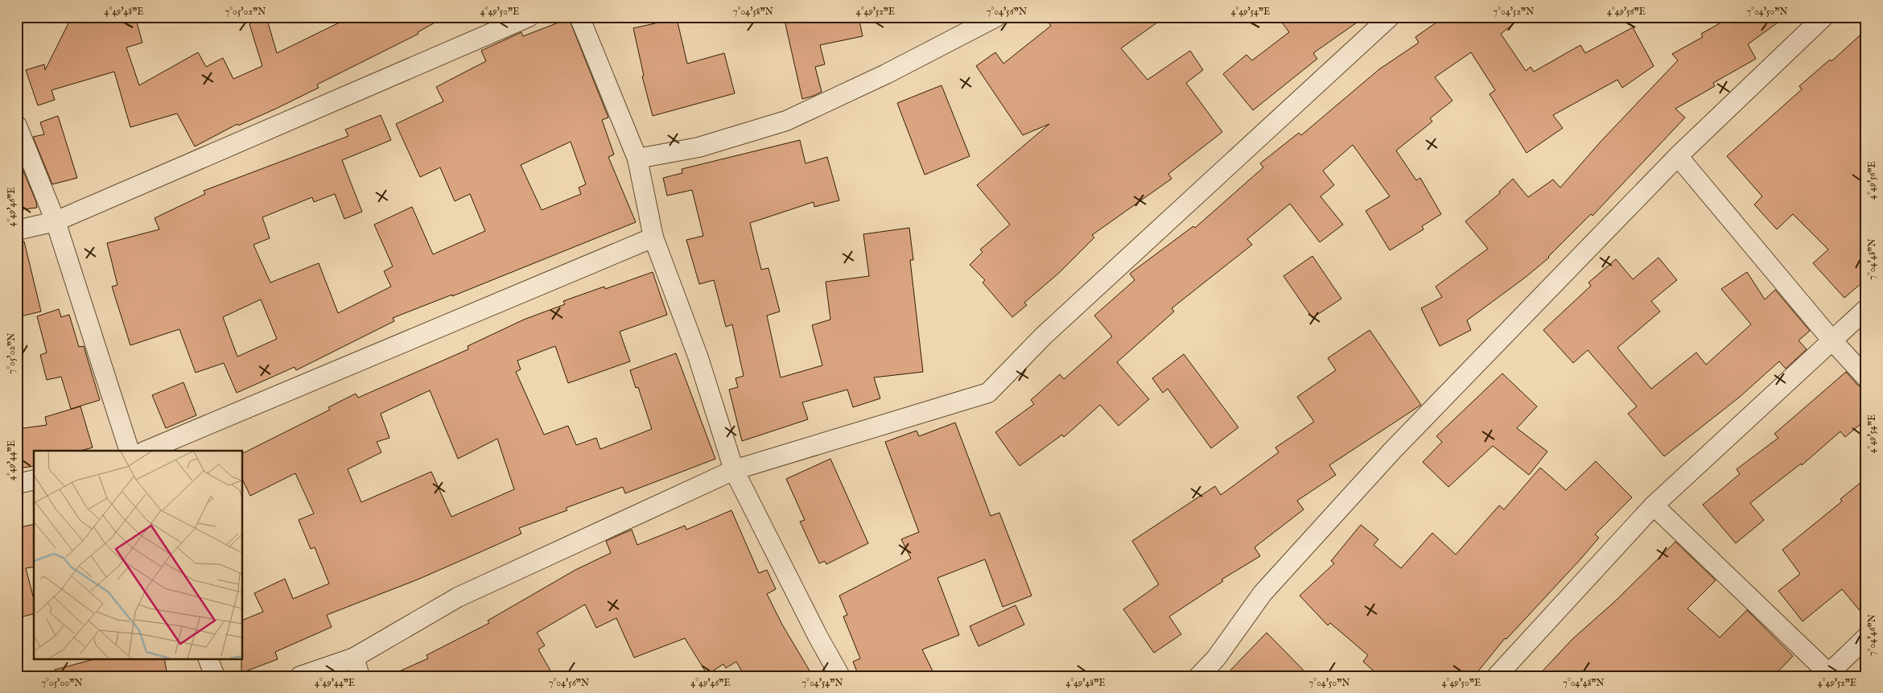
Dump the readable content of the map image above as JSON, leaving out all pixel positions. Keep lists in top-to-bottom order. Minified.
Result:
{"coordinates":["4°49'48\"E","7°05'02\"N","4°49'50\"E","7°04'58\"N","4°49'52\"E","7°04'56\"N","4°49'54\"E","7°04'52\"N","4°49'56\"E","7°04'50\"N","4°49'46\"E","7°04'48\"N","4°49'44\"E","7°04'46\"N","7°05'00\"N","7°04'54\"N"]}
